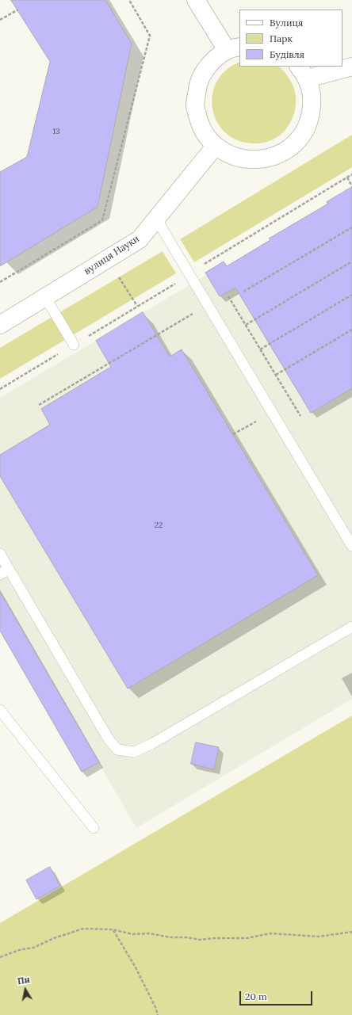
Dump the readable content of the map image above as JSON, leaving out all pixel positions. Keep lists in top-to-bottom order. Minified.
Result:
{"streets":{"street":["вулиця Науки"]},"house_numbers":["13","22"],"legend":["Вулиця","Парк","Будівля"],"scale_bar":"20 m","north":"top"}
